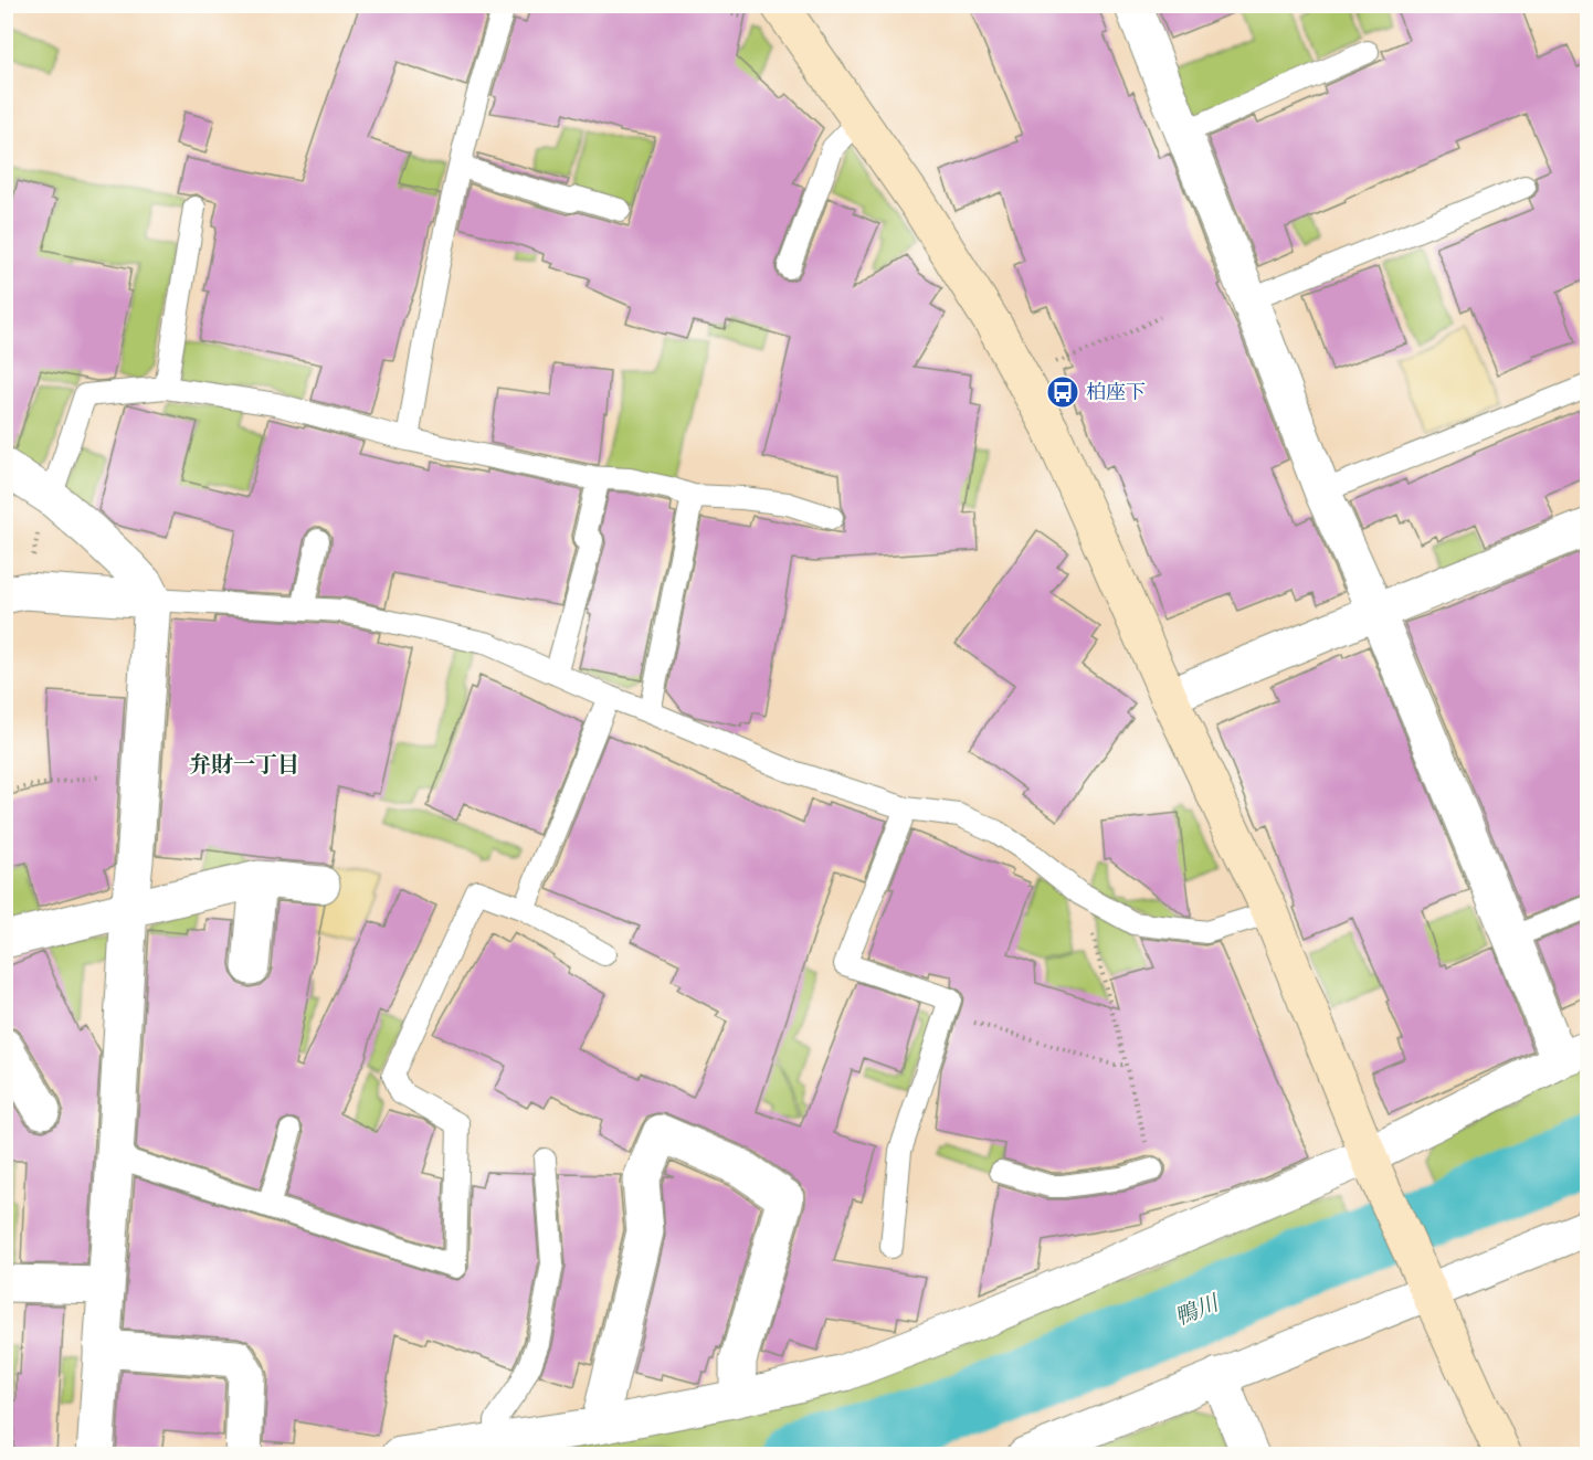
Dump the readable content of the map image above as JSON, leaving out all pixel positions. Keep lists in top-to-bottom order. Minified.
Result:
{"districts":["弁財一丁目"],"water":["鴨川"],"places":{"bus stop":["柏座下"]}}
